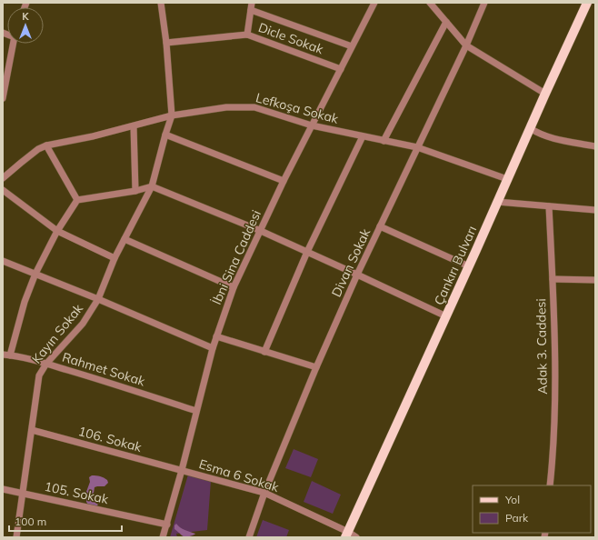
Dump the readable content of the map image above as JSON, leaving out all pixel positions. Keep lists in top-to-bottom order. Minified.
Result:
{"streets":{"main road":["Çankırı Bulvarı"],"street":["Dicle Sokak","Lefkoşa Sokak","İbni Sina Caddesi","Divan Sokak","Kayın Sokak","Adak 3. Caddesi","Rahmet Sokak","106. Sokak","Esma 6 Sokak","105. Sokak"]},"crossings":[["Dicle Sokak","İbni Sina Caddesi"],["Lefkoşa Sokak","İbni Sina Caddesi"],["Lefkoşa Sokak","Divan Sokak"],["Lefkoşa Sokak","Çankırı Bulvarı"],["Lefkoşa Sokak","Kayın Sokak"],["İbni Sina Caddesi","Rahmet Sokak"],["İbni Sina Caddesi","106. Sokak"],["İbni Sina Caddesi","Esma 6 Sokak"],["İbni Sina Caddesi","105. Sokak"],["Divan Sokak","Esma 6 Sokak"],["Çankırı Bulvarı","Esma 6 Sokak"],["Kayın Sokak","Rahmet Sokak"],["Kayın Sokak","106. Sokak"],["Kayın Sokak","105. Sokak"],["106. Sokak","Esma 6 Sokak"]],"legend":["Yol","Park"],"scale_bar":"100 m","north":"top"}
